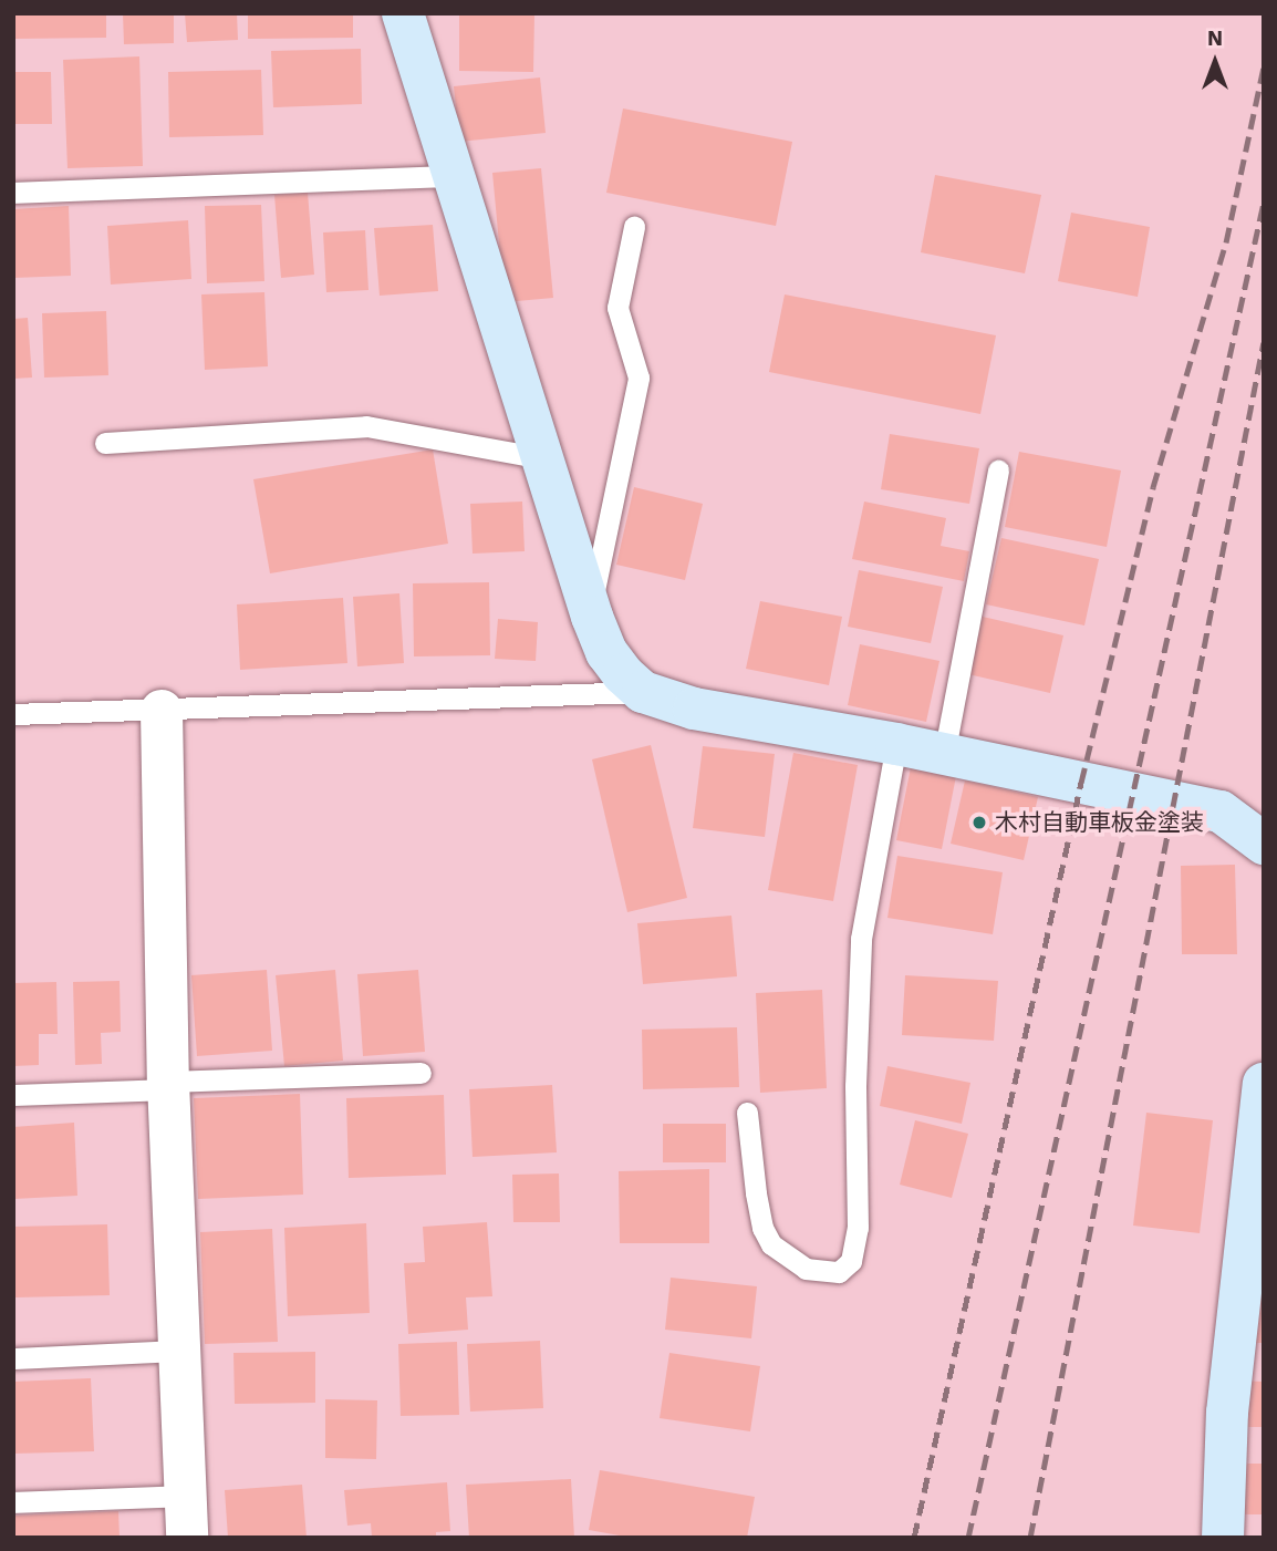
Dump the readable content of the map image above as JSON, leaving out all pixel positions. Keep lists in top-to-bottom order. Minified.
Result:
{"places":["木村自動車板金塗装"],"north":"top"}
